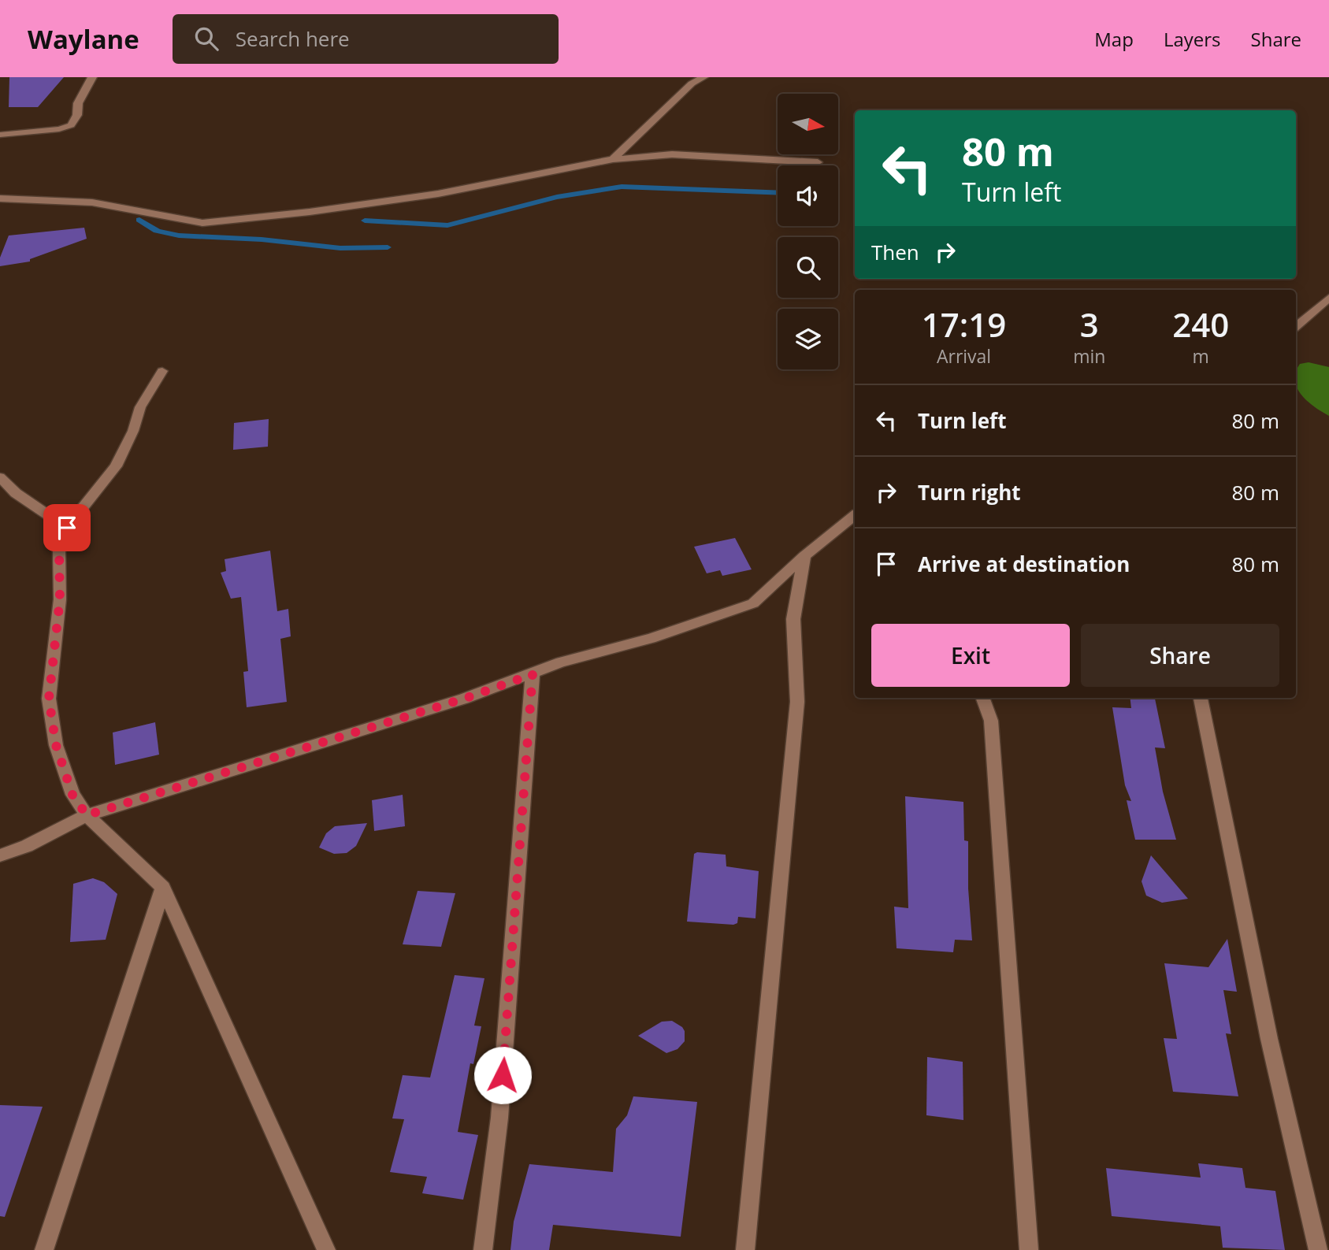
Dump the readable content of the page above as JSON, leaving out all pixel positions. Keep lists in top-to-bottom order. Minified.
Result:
{"north":"right","page":{"header":"Waylane","search":"Search here","nav":["Map","Layers","Share"],"turn":["80 m","Turn left"],"then":"Then","eta":["17:19","Arrival","3","min","240","m"],"list":[{"name":"Turn left","value":"80 m"},{"name":"Turn right","value":"80 m"},{"name":"Arrive at destination","value":"80 m"}],"buttons":["Exit","Share"]}}
